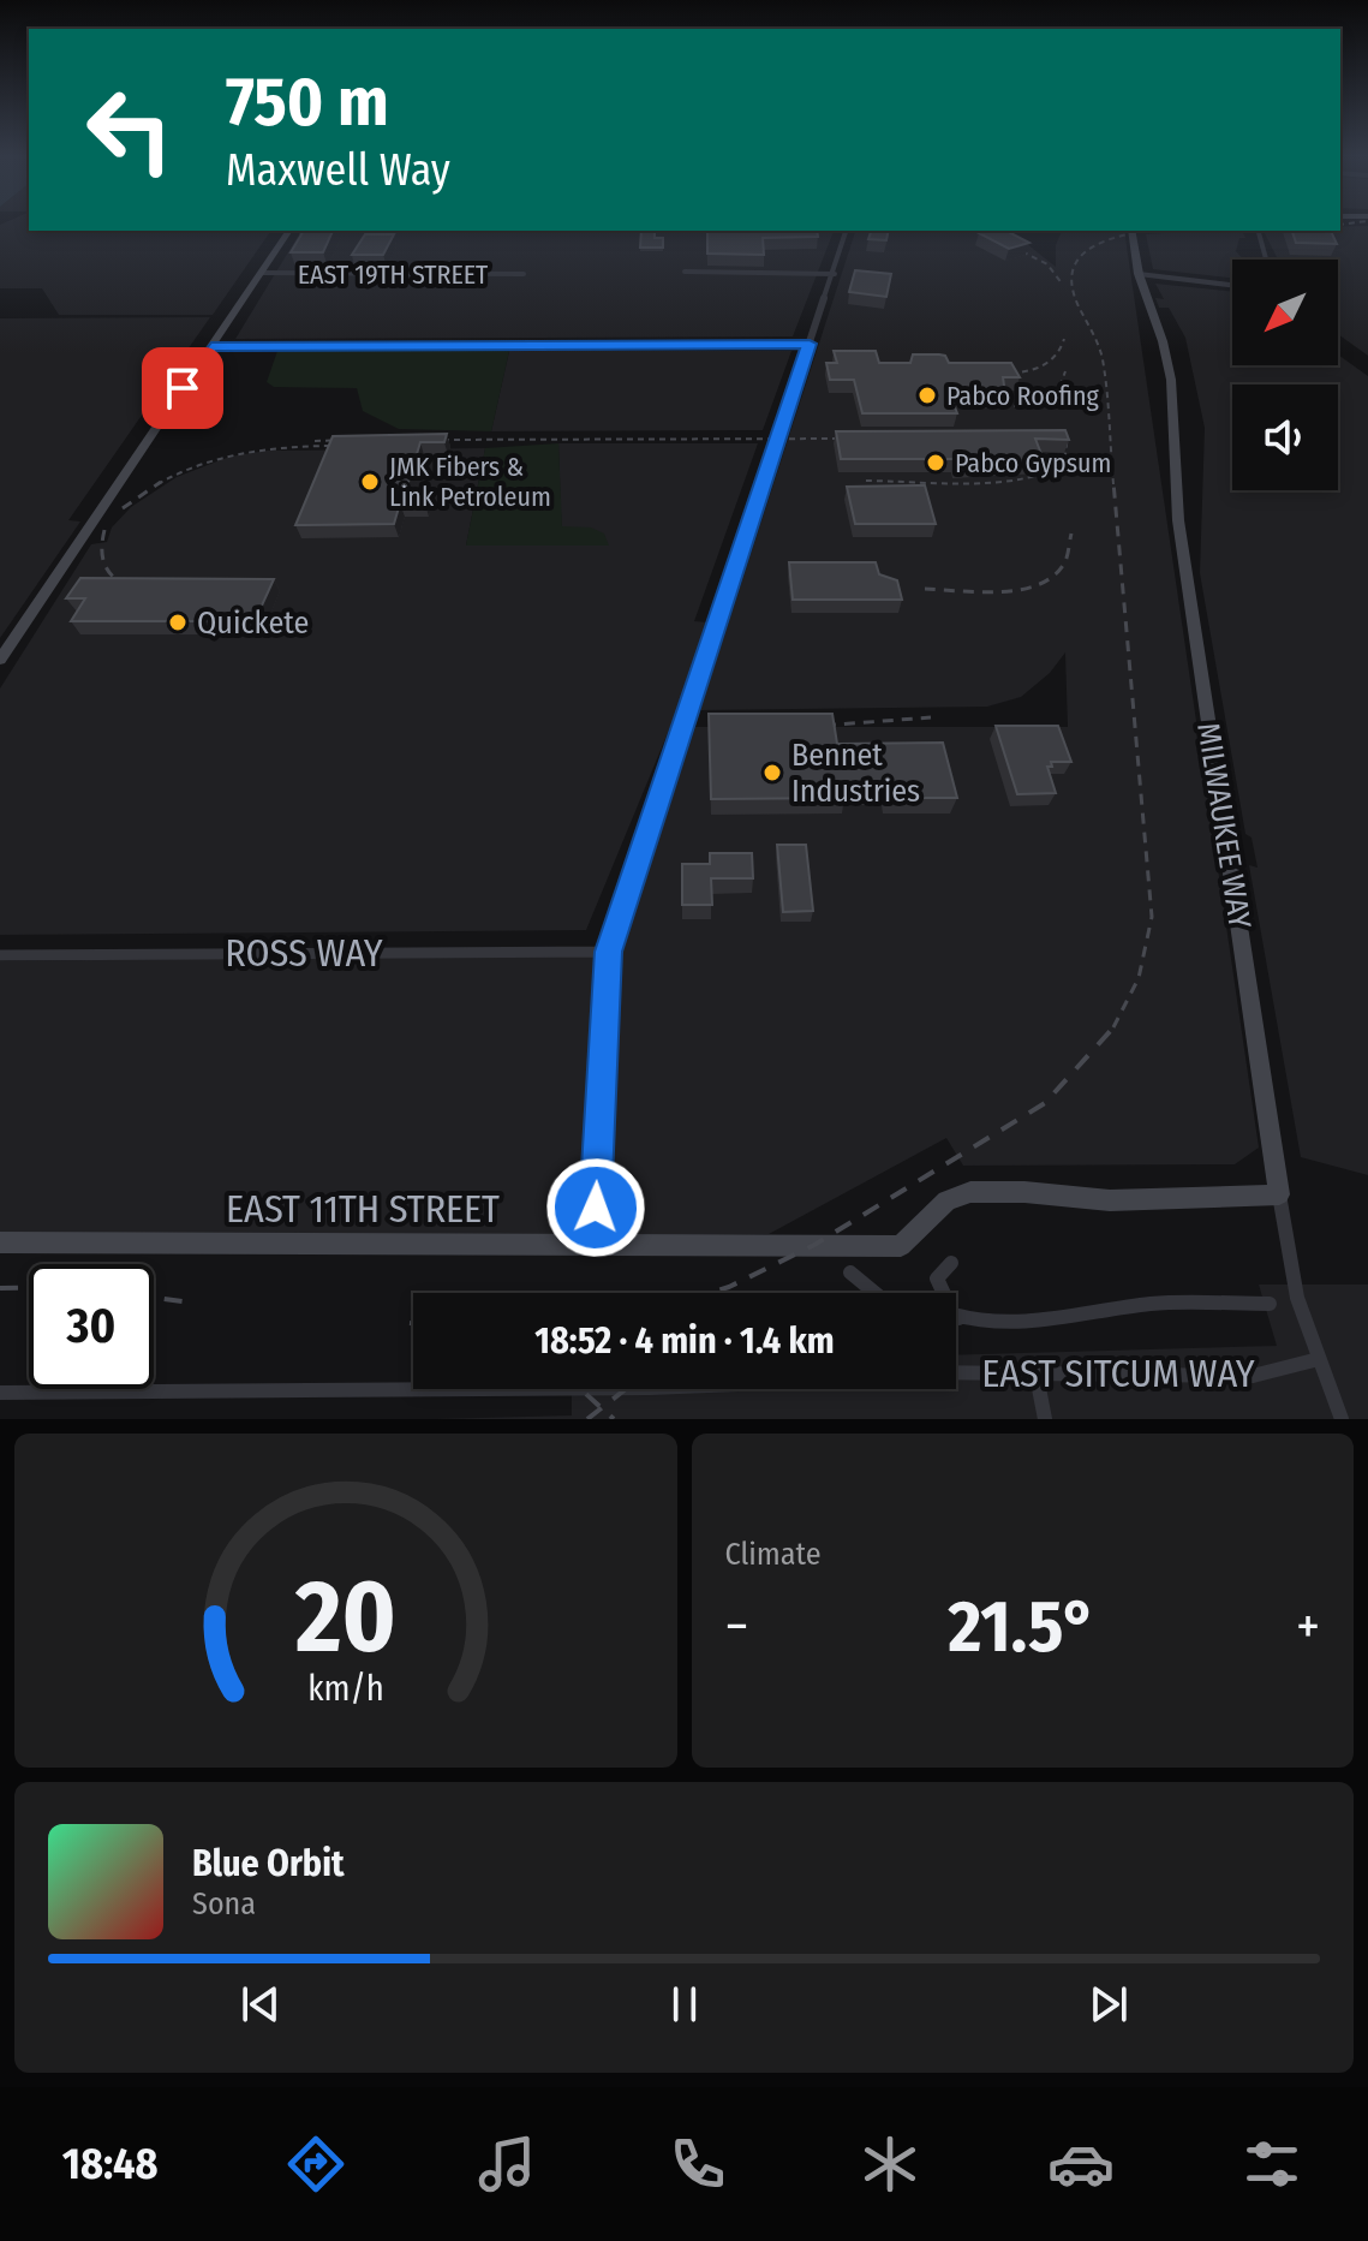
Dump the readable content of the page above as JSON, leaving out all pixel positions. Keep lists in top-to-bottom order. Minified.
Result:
{"streets":{"street":["EAST 19TH STREET","MILWAUKEE WAY","ROSS WAY","EAST 11TH STREET","EAST SITCUM WAY"]},"crossings":[["MILWAUKEE WAY","EAST 11TH STREET"],["MILWAUKEE WAY","EAST SITCUM WAY"]],"places":["Pabco Roofing","Pabco Gypsum","JMK Fibers & Link Petroleum","Quickete","Bennet Industries"],"north":"bottom left","page":{"turn":["750 m","Maxwell Way"],"limit":"30","trip":"18:52 · 4 min · 1.4 km","tile":"Climate","heat":["−","21.5°","+"],"song":["Blue Orbit","Sona"],"tabs":"18:48","gauge":["20","km/h"]}}
